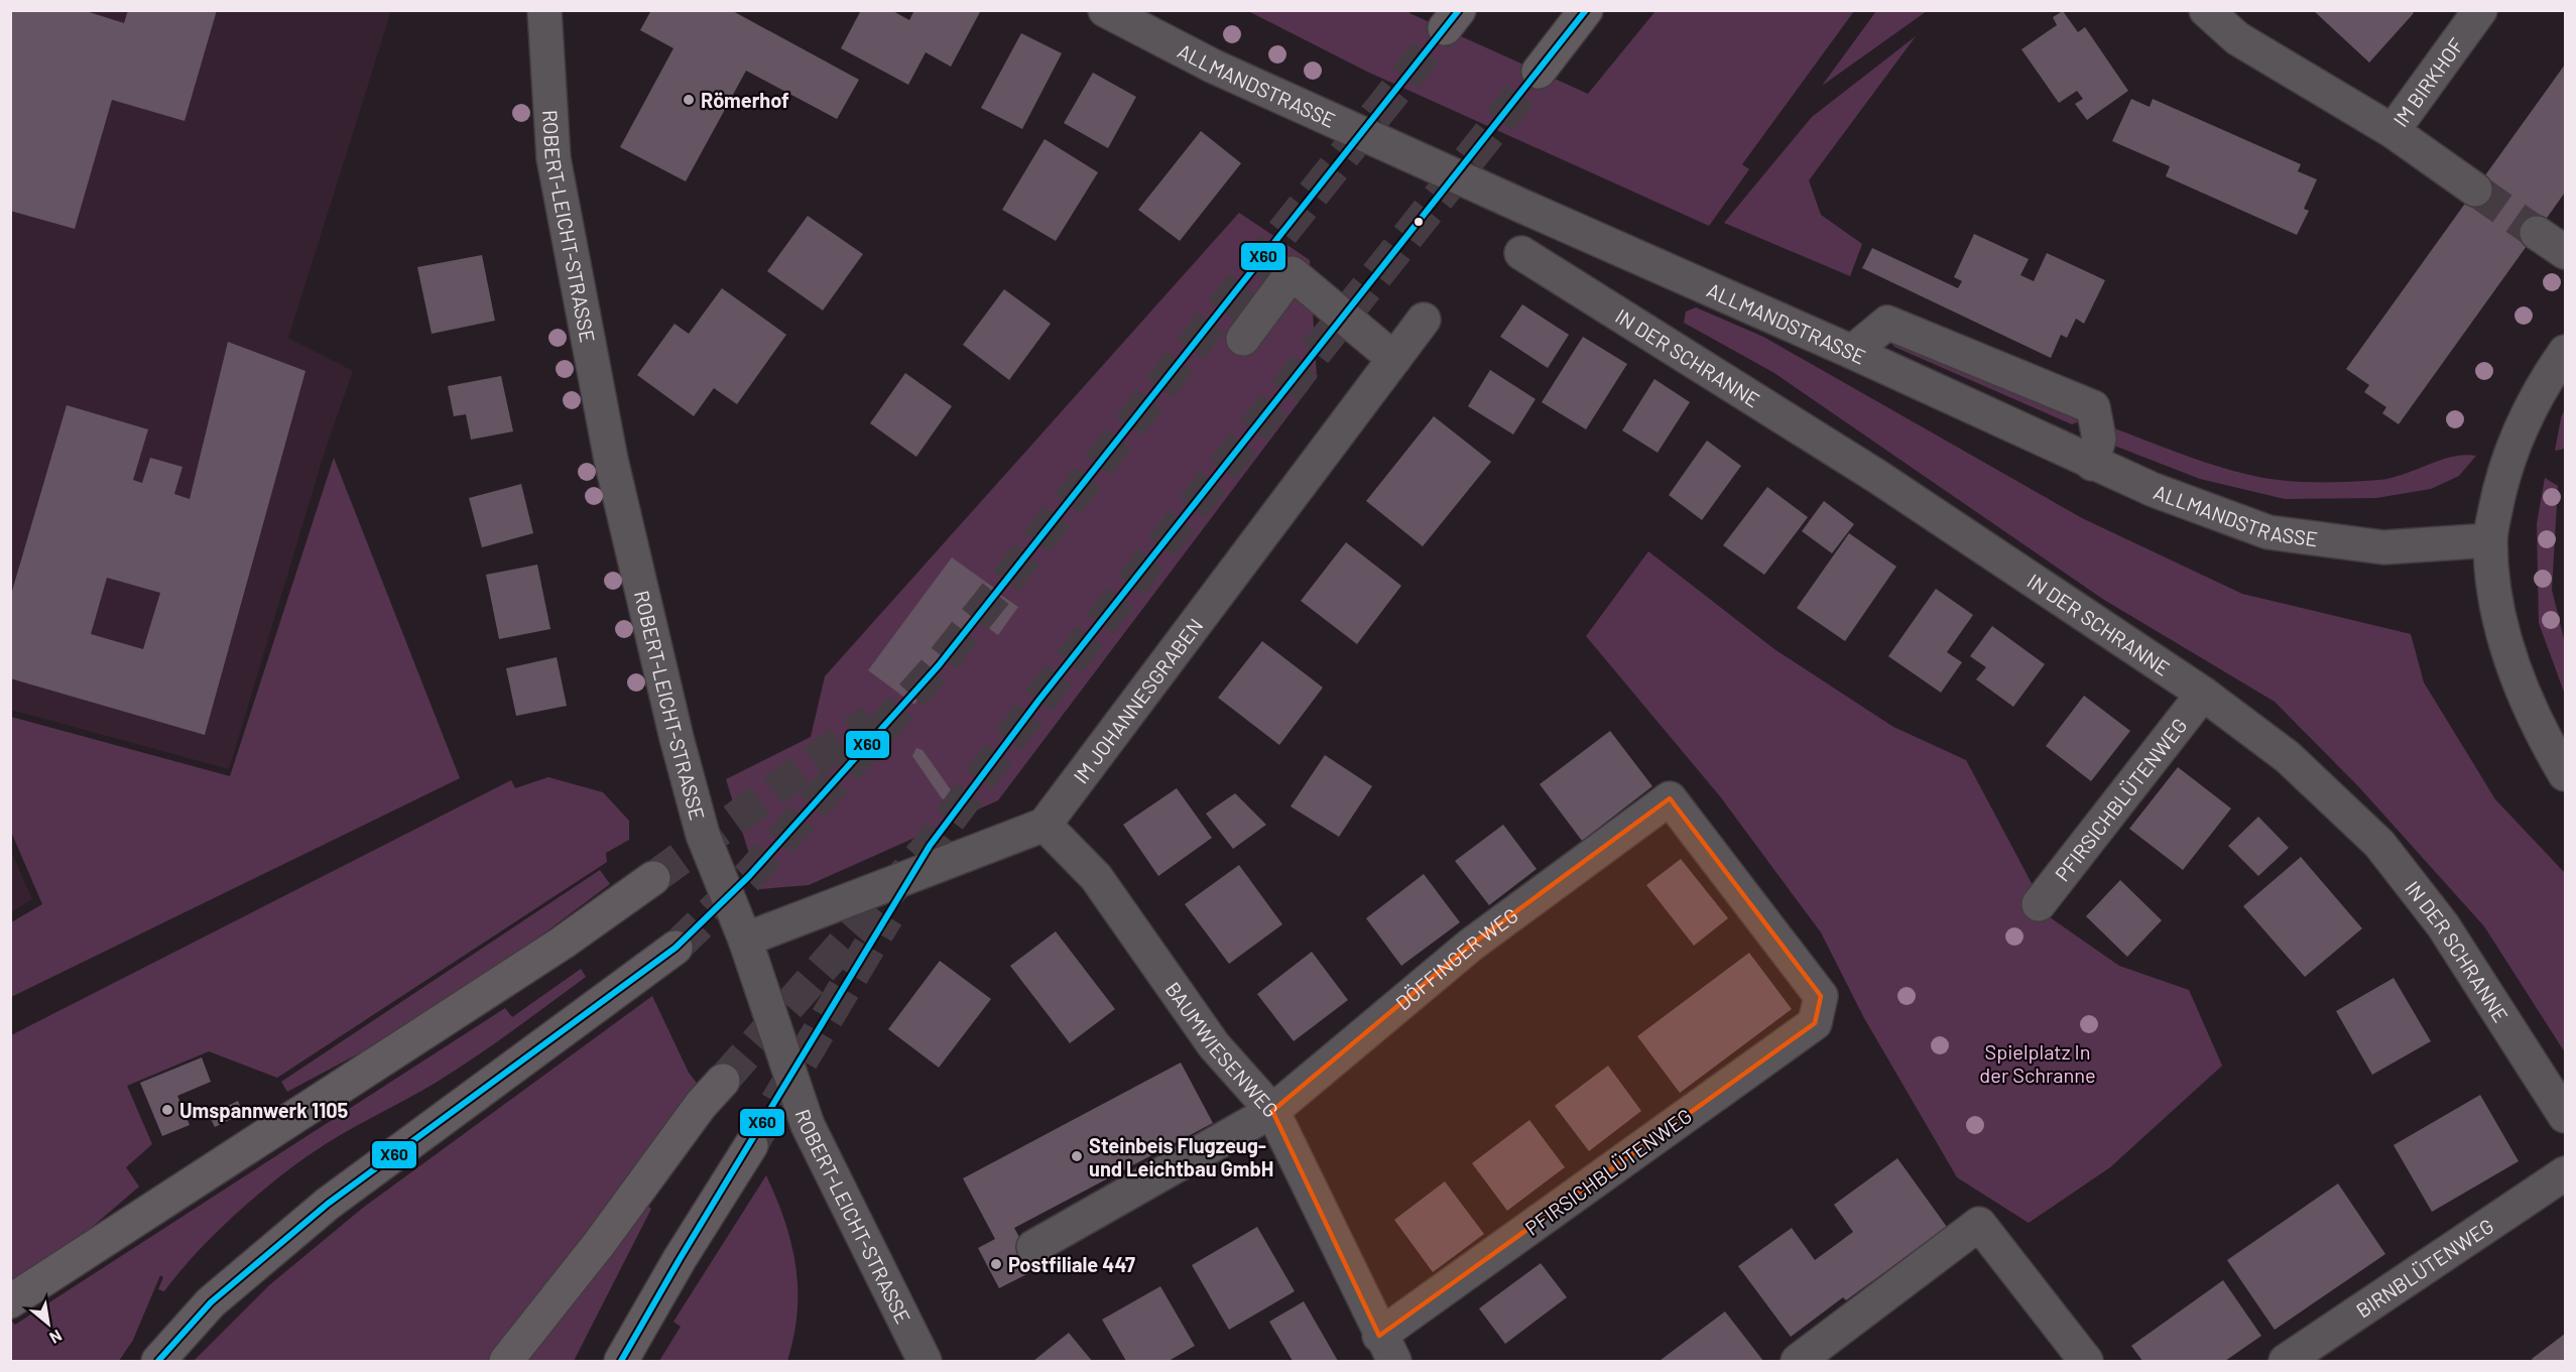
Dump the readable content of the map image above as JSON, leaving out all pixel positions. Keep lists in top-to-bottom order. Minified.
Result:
{"streets":{"street":["IM BIRKHOF","ALLMANDSTRASSE","ROBERT-LEICHT-STRASSE","IN DER SCHRANNE","IM JOHANNESGRABEN","PFIRSICHBLÜTENWEG","DÖFFINGER WEG","BAUMWIESENWEG","BIRNBLÜTENWEG"]},"crossings":[["IN DER SCHRANNE","PFIRSICHBLÜTENWEG"],["IM JOHANNESGRABEN","BAUMWIESENWEG"],["PFIRSICHBLÜTENWEG","DÖFFINGER WEG"],["PFIRSICHBLÜTENWEG","BAUMWIESENWEG"],["DÖFFINGER WEG","BAUMWIESENWEG"]],"parks":["Spielplatz In der Schranne"],"places":["Römerhof","Umspannwerk 1105","Steinbeis Flugzeug- und Leichtbau GmbH","Postfiliale 447"],"lines":["transit line X60"],"north":"bottom right"}
